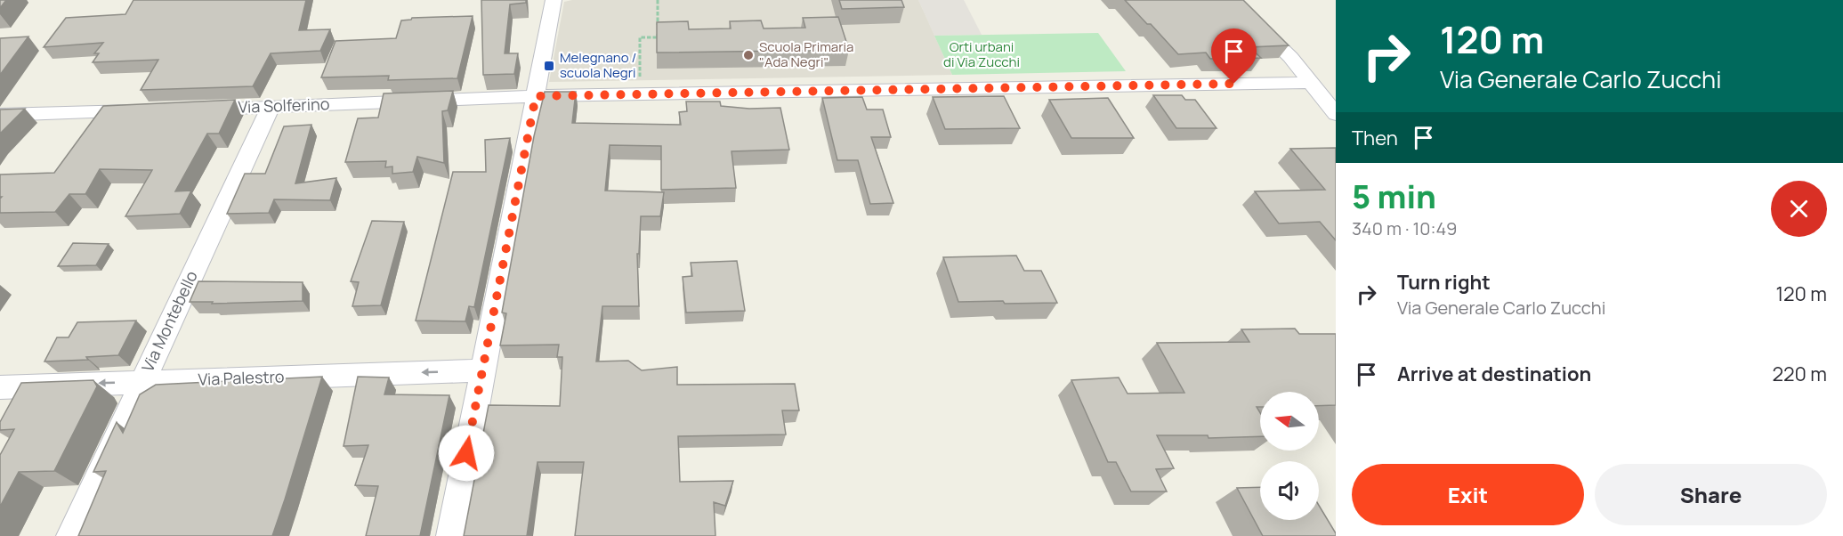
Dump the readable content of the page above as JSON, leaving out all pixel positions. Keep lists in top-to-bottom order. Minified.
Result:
{"streets":{"street":["Via Solferino","Via Montebello","Via Palestro"]},"crossings":[["Via Solferino","Via Montebello"],["Via Montebello","Via Palestro"]],"one_way":["Via Palestro"],"parks":["Orti urbani di Via Zucchi"],"places":{"other":["Scuola Primaria \"Ada Negri\""],"transit":["Melegnano / scuola Negri"]},"north":"left","page":{"turn":["120 m","Via Generale Carlo Zucchi"],"then":"Then","heading":["5 min","340 m · 10:49"],"list":[{"name":"Turn right","note":"Via Generale Carlo Zucchi","value":"120 m"},{"name":"Arrive at destination","value":"220 m"}],"buttons":["Exit","Share"]}}
